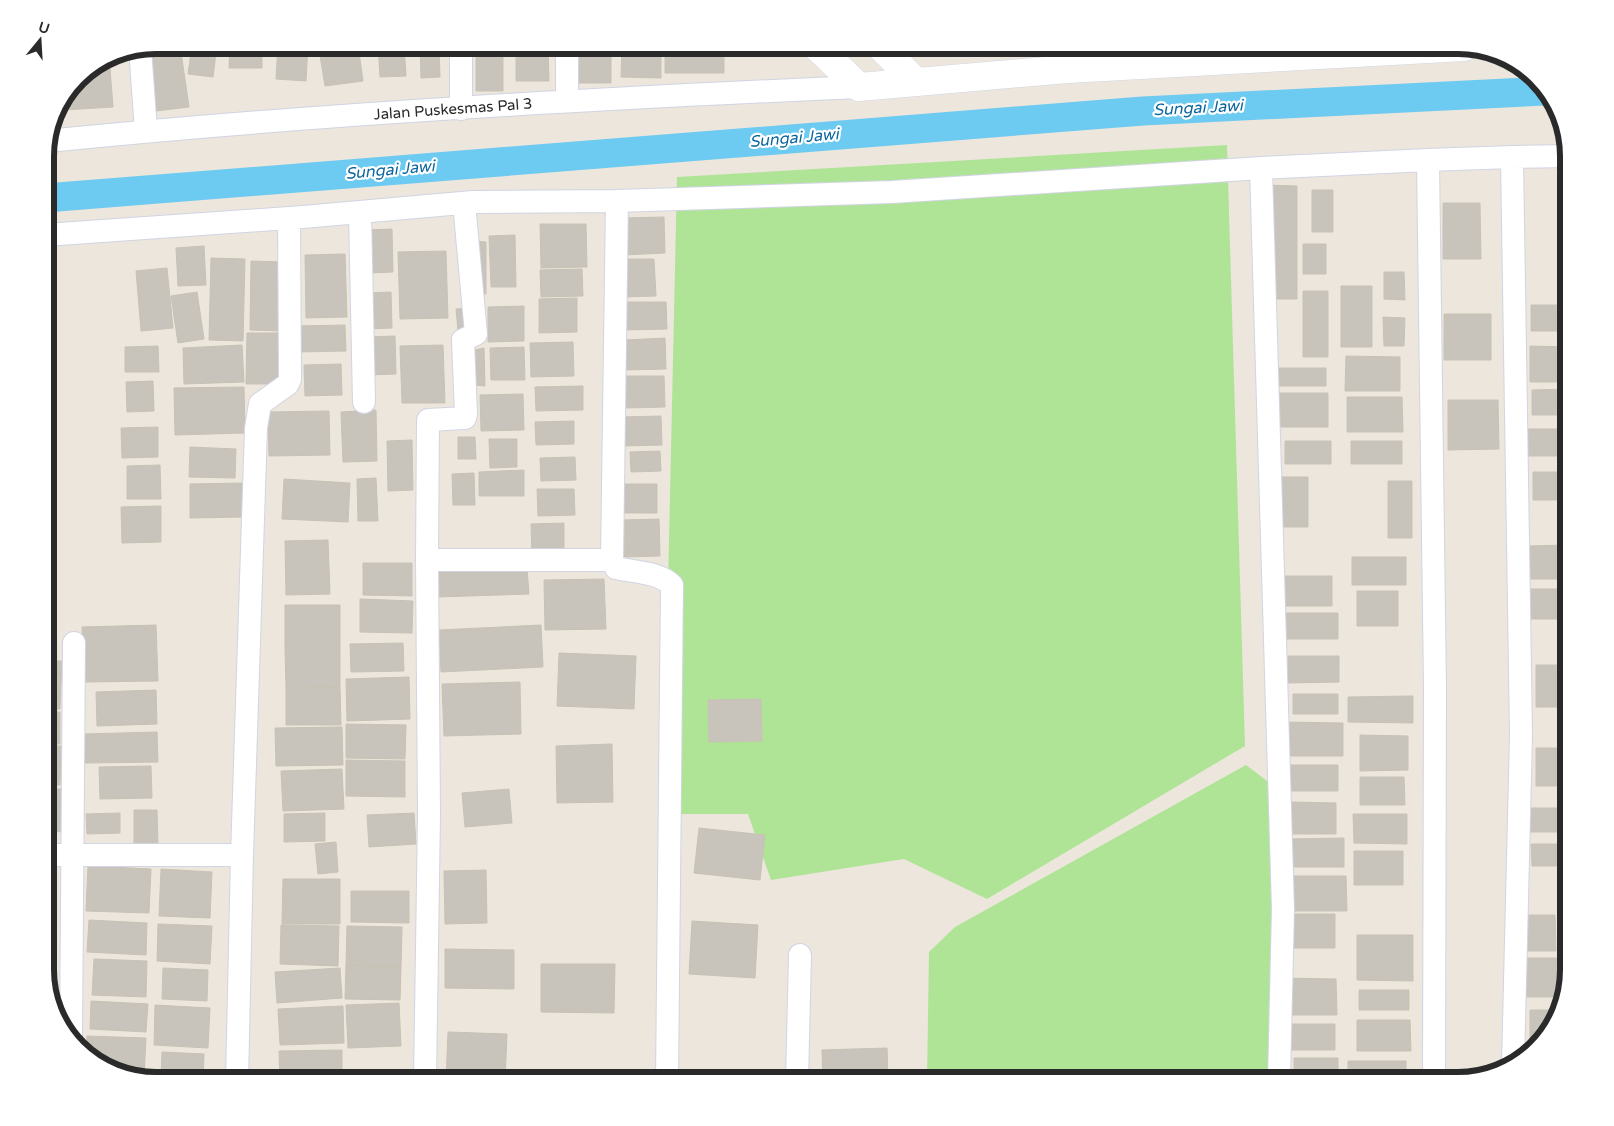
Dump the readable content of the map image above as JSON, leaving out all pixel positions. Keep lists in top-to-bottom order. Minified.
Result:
{"streets":{"street":["Jalan Puskesmas Pal 3"]},"water":["Sungai Jawi"],"north":"top"}
